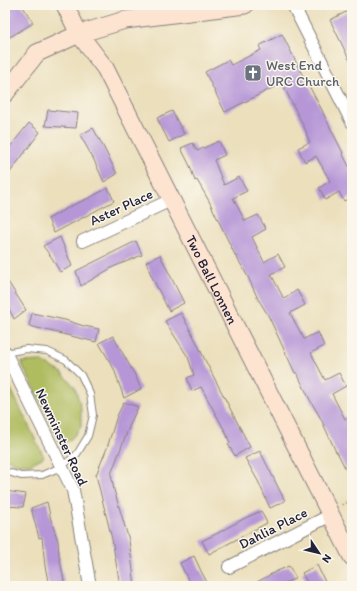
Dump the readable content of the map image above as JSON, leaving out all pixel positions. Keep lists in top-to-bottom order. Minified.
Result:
{"streets":{"main road":["Two Ball Lonnen"],"street":["Aster Place","Newminster Road","Dahlia Place"]},"crossings":[["Aster Place","Two Ball Lonnen"],["Two Ball Lonnen","Dahlia Place"]],"places":{"church":["West End URC Church"]},"north":"bottom right"}
